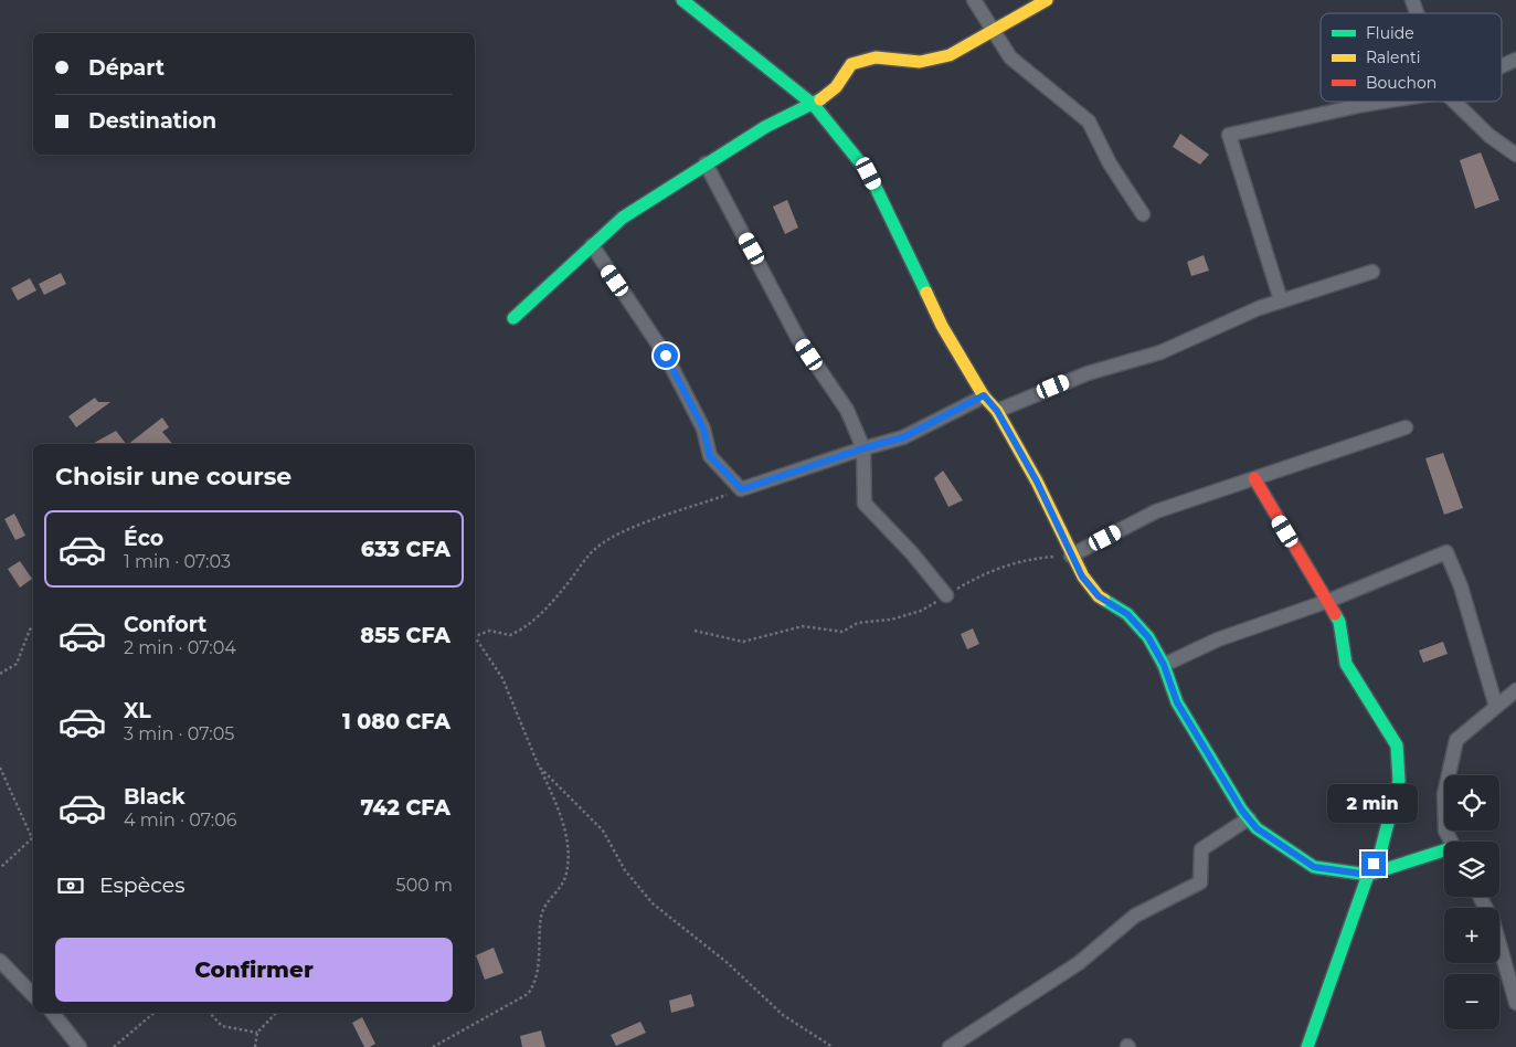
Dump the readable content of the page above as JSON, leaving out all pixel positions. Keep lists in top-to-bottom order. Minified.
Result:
{"legend":["Fluide","Ralenti","Bouchon"],"page":{"banner":["Départ","Destination"],"heading":"Choisir une course","list":[{"name":"Éco","note":"1 min · 07:03","value":"633 CFA"},{"name":"Confort","note":"2 min · 07:04","value":"855 CFA"},{"name":"XL","note":"3 min · 07:05","value":"1 080 CFA"},{"name":"Black","note":"4 min · 07:06","value":"742 CFA"}],"map_buttons":["+","−"],"bubble":"2 min","pay":["Espèces","500 m"],"buttons":"Confirmer"}}
